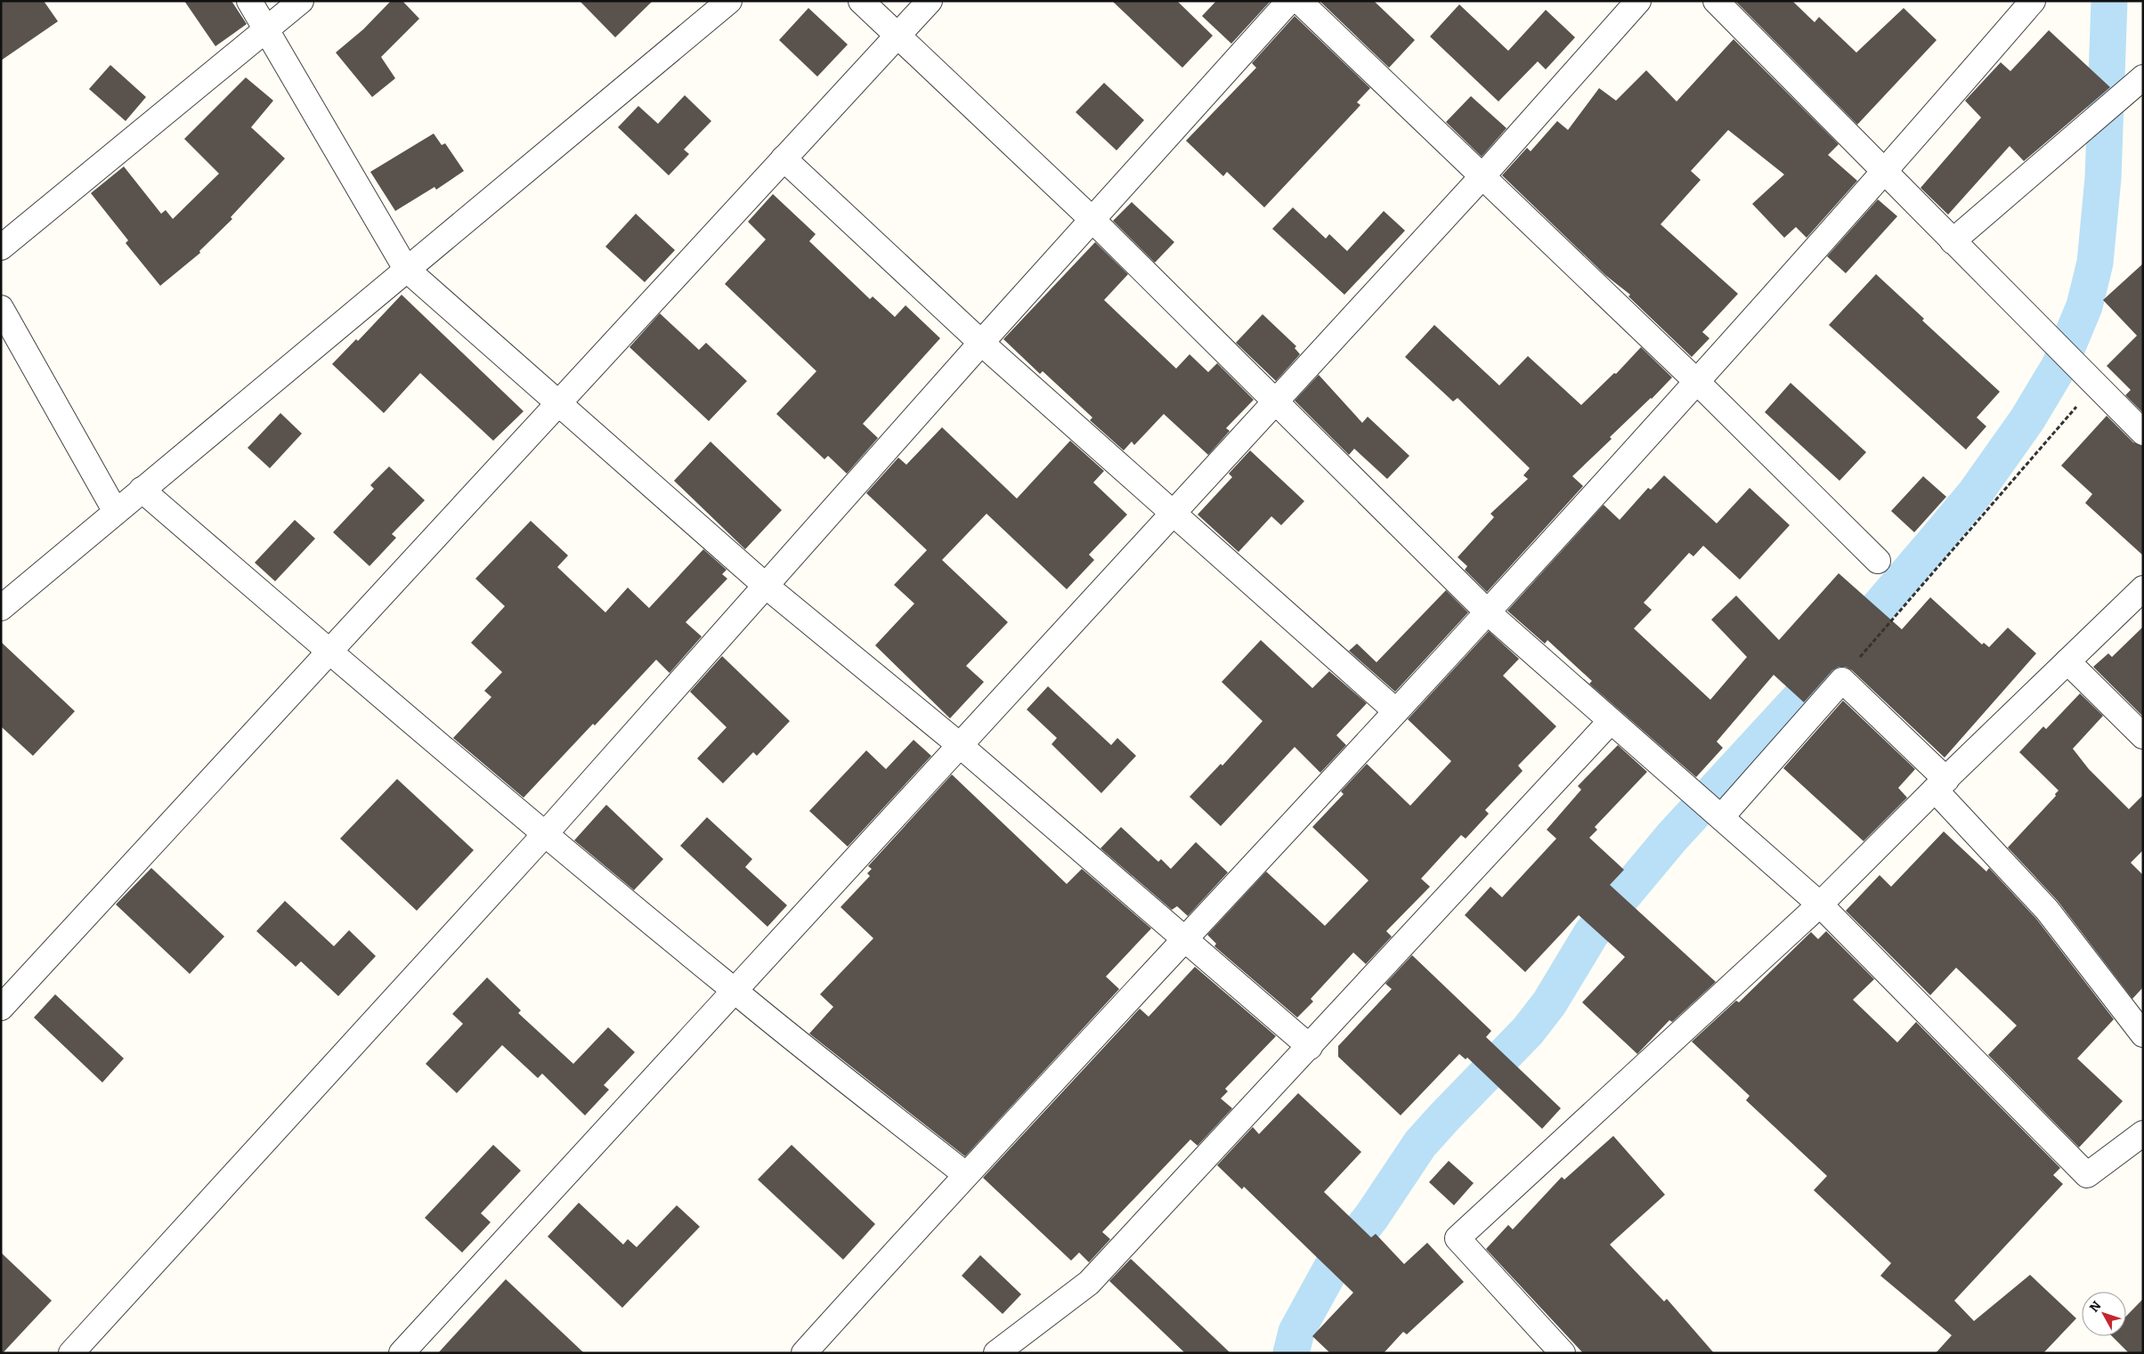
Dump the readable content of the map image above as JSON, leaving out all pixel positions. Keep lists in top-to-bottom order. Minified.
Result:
{"north":"top left"}
